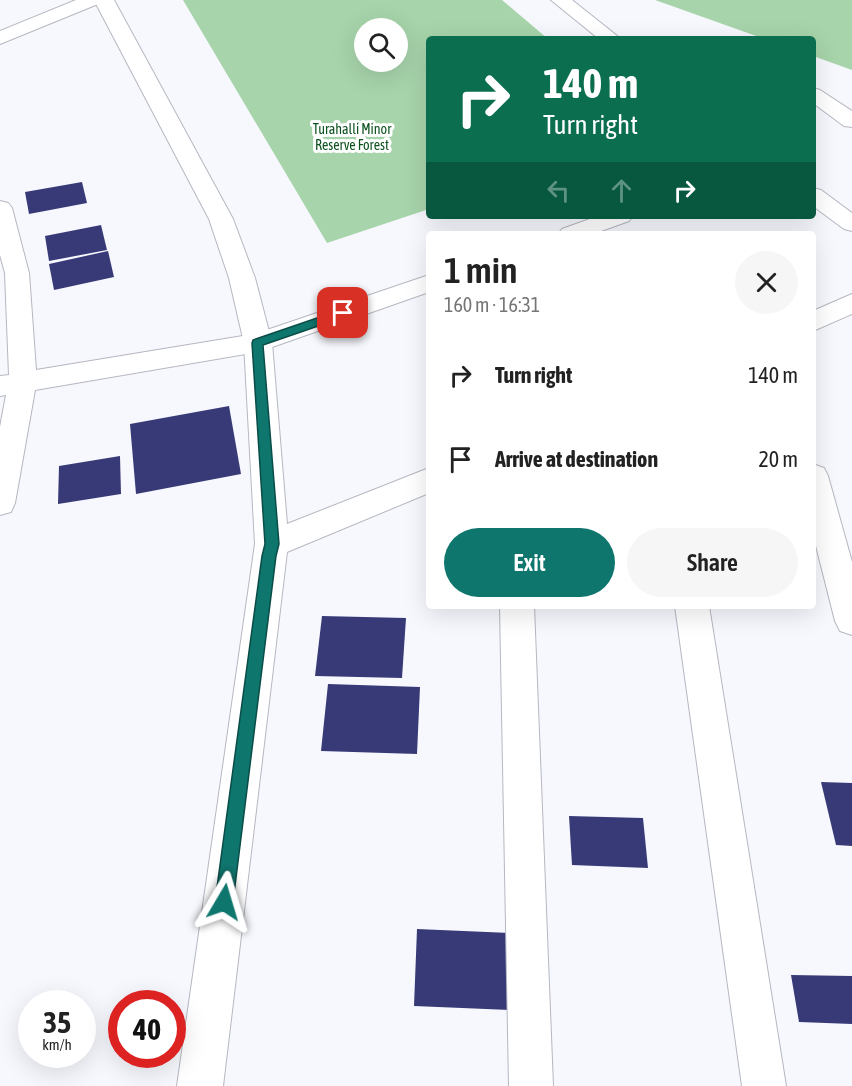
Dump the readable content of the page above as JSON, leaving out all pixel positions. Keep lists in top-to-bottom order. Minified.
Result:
{"parks":["Turahalli Minor Reserve Forest"],"page":{"turn":["140 m","Turn right"],"heading":["1 min","160 m · 16:31"],"list":[{"name":"Turn right","value":"140 m"},{"name":"Arrive at destination","value":"20 m"}],"buttons":["Exit","Share"],"speed":"35 km/h","limit":"40"}}
